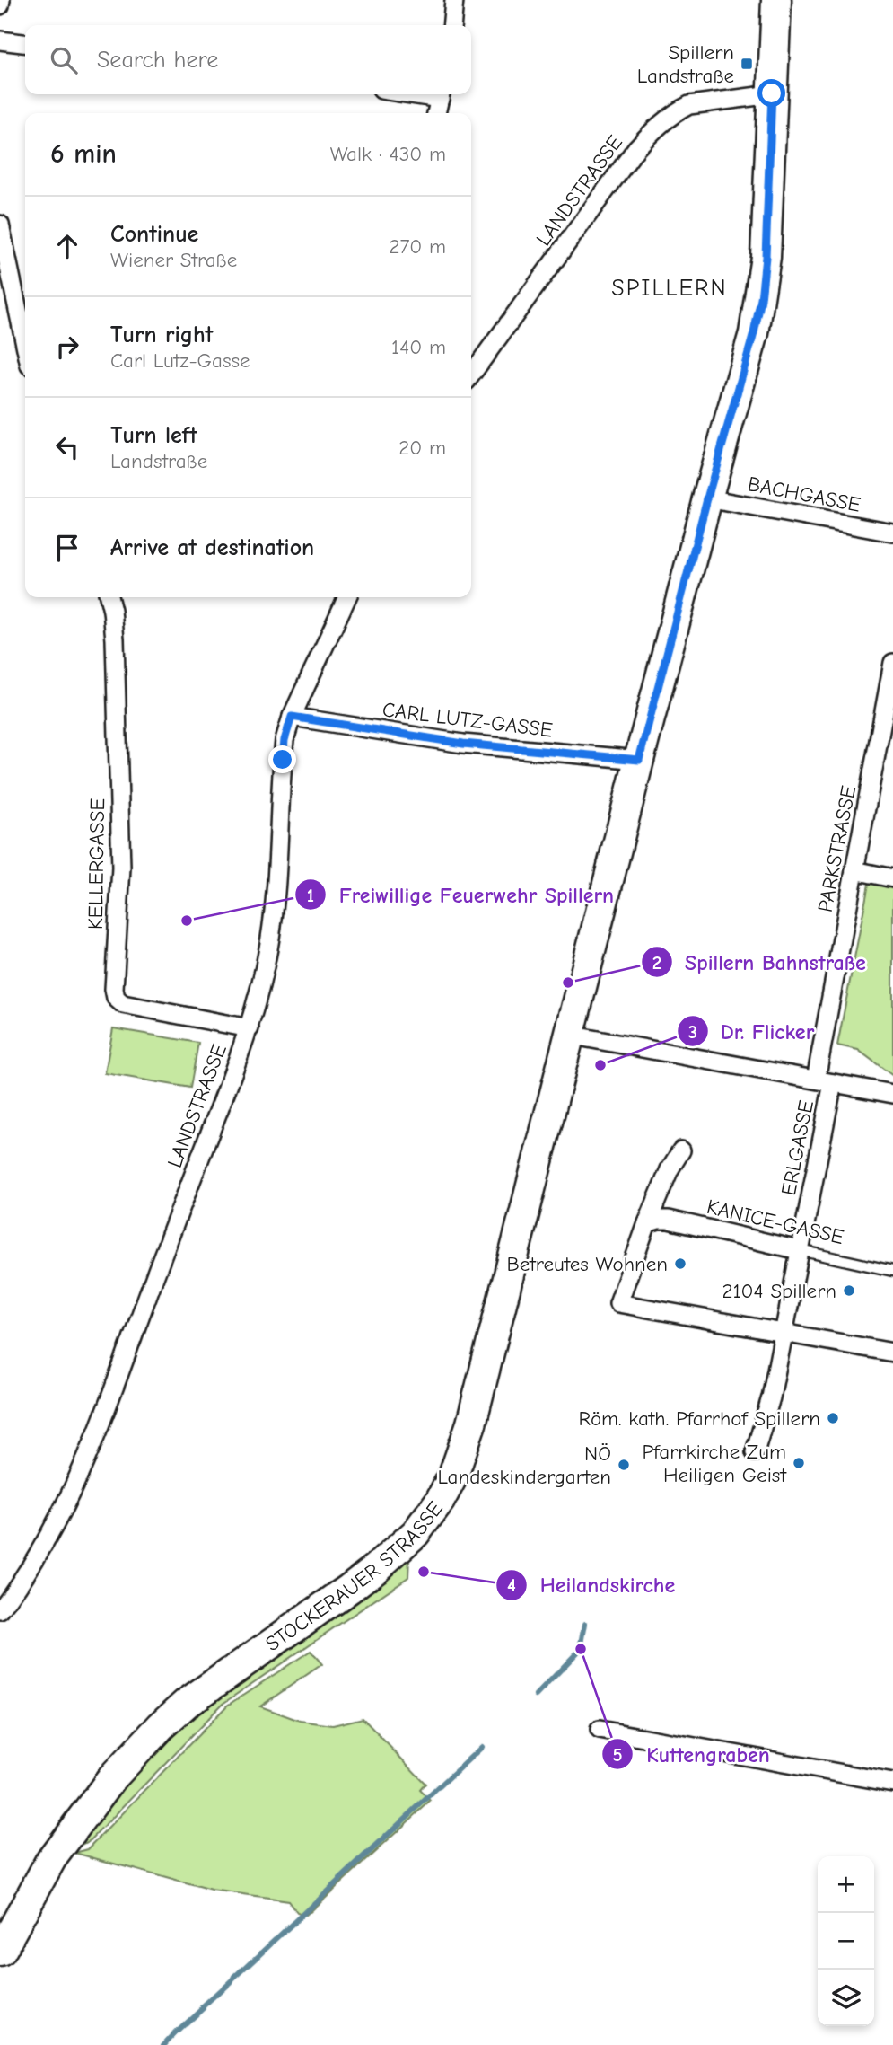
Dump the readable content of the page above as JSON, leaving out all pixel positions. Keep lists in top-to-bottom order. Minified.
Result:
{"streets":{"main road":["STOCKERAUER STRASSE"],"street":["LANDSTRASSE","BACHGASSE","CARL LUTZ-GASSE","PARKSTRASSE","KELLERGASSE","ERLGASSE","KANICE-GASSE"]},"crossings":[["LANDSTRASSE","CARL LUTZ-GASSE"],["LANDSTRASSE","KELLERGASSE"],["LANDSTRASSE","STOCKERAUER STRASSE"],["BACHGASSE","STOCKERAUER STRASSE"],["CARL LUTZ-GASSE","STOCKERAUER STRASSE"],["PARKSTRASSE","ERLGASSE"],["ERLGASSE","KANICE-GASSE"]],"districts":["SPILLERN"],"places":{"transit":["Spillern Landstraße"],"other":["Freiwillige Feuerwehr Spillern","Spillern Bahnstraße","Dr. Flicker","Betreutes Wohnen","2104 Spillern","Röm. kath. Pfarrhof Spillern","Pfarrkirche Zum Heiligen Geist","NÖ Landeskindergarten","Heilandskirche","Kuttengraben"]},"page":{"search":"Search here","heading":["6 min","Walk · 430 m"],"list":[["Continue","Wiener Straße","270 m"],["Turn right","Carl Lutz-Gasse","140 m"],["Turn left","Landstraße","20 m"],"Arrive at destination"],"map_buttons":["+","−"]}}
